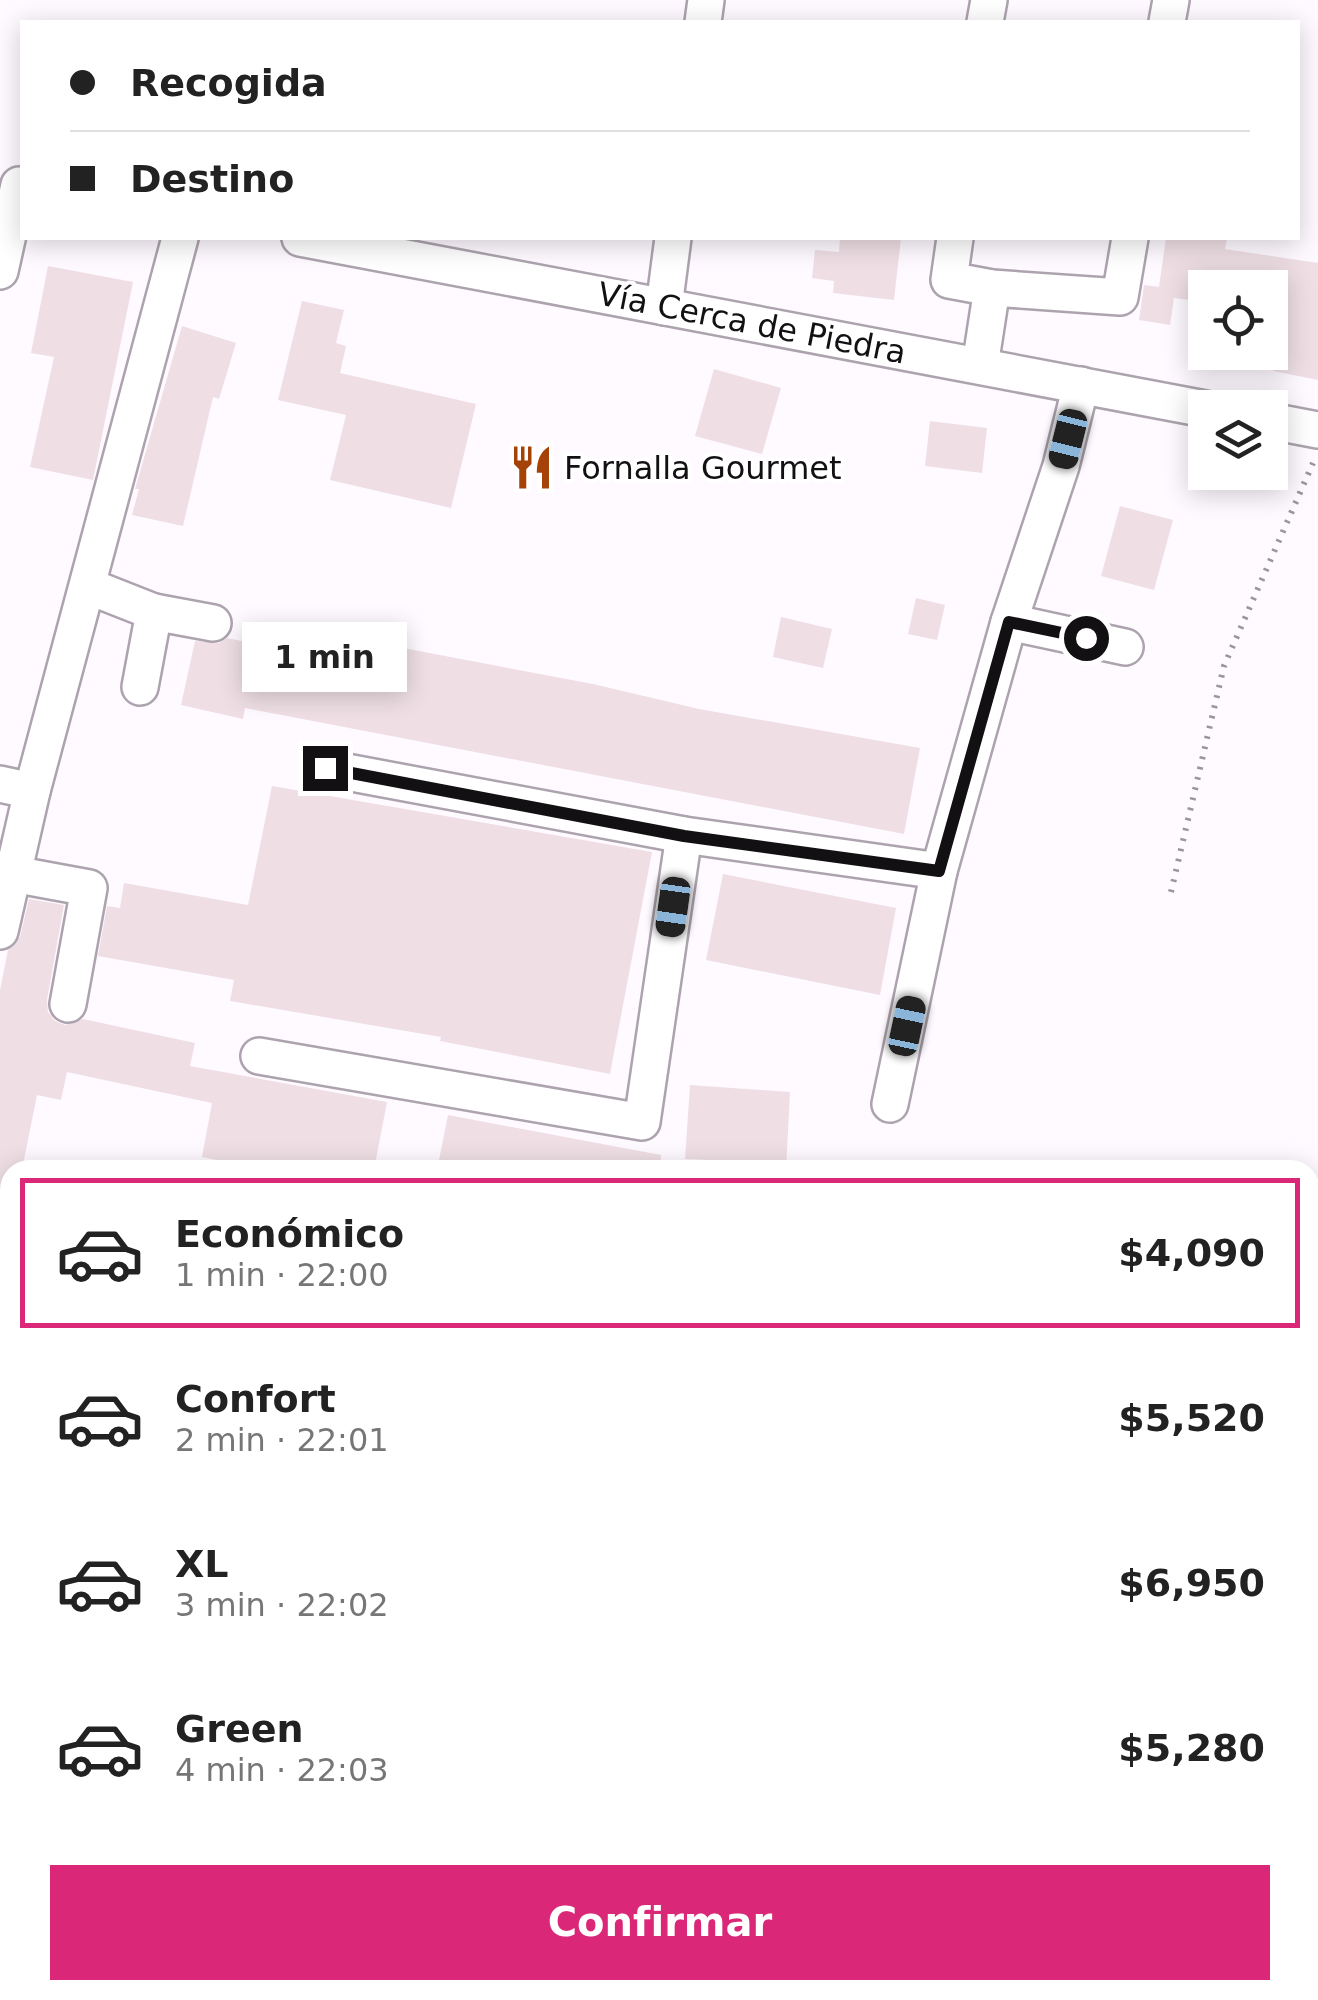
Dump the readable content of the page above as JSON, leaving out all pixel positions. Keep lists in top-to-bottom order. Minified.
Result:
{"streets":{"street":["Vía Cerca de Piedra"]},"places":{"restaurant":["Fornalla Gourmet"]},"page":{"banner":["Recogida","Destino"],"bubble":"1 min","list":[{"name":"Económico","note":"1 min · 22:00","value":"$4,090"},{"name":"Confort","note":"2 min · 22:01","value":"$5,520"},{"name":"XL","note":"3 min · 22:02","value":"$6,950"},{"name":"Green","note":"4 min · 22:03","value":"$5,280"}],"buttons":"Confirmar"}}
